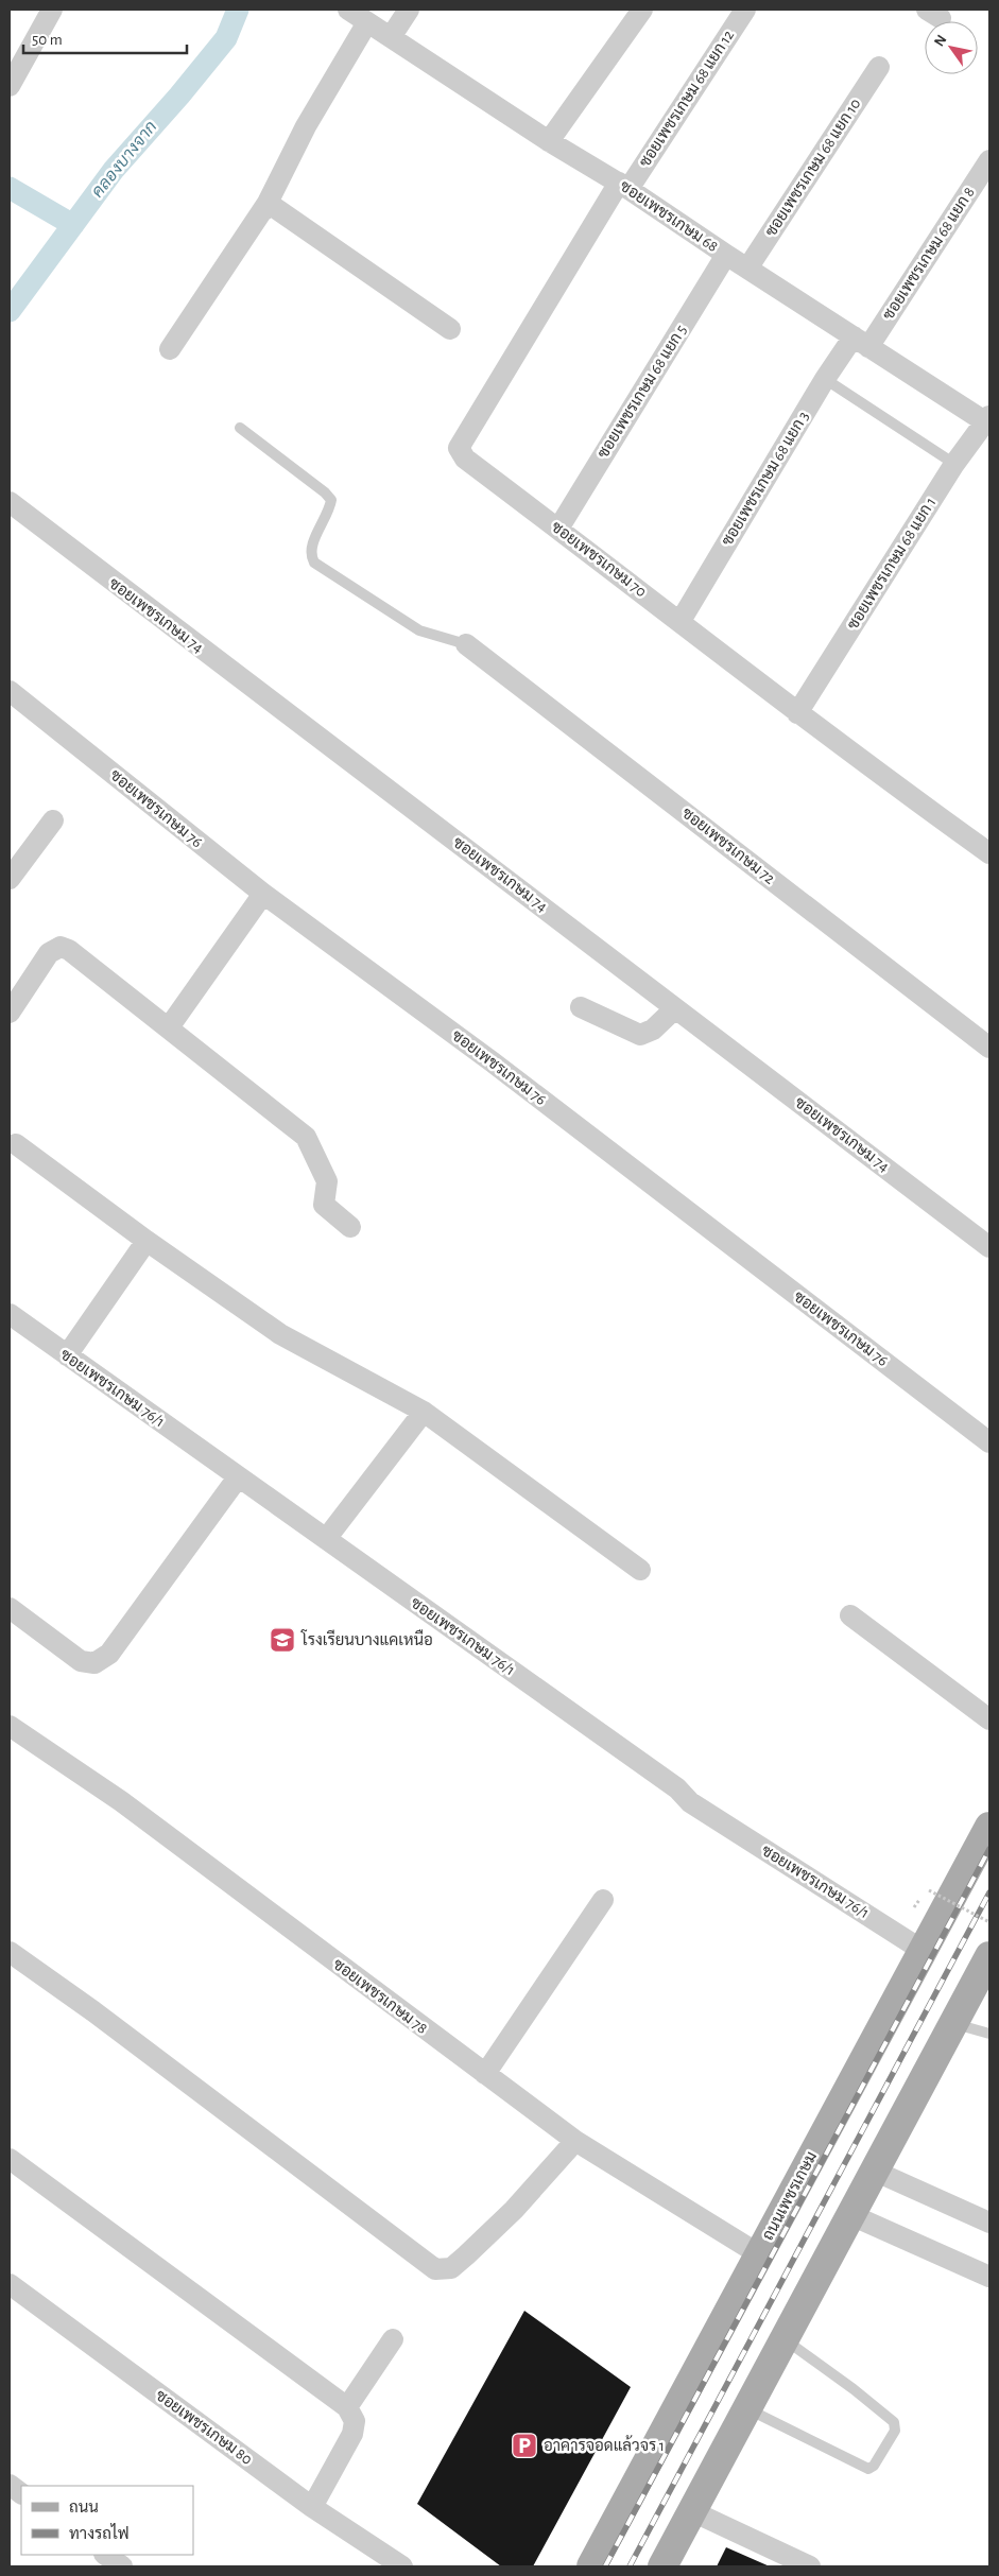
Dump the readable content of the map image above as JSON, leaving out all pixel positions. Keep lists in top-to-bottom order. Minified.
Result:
{"streets":{"main road":["ถนนเพชรเกษม"],"street":["ซอยเพชรเกษม 68 แยก 12","ซอยเพชรเกษม 68 แยก 10","ซอยเพชรเกษม 68","ซอยเพชรเกษม 68 แยก 8","ซอยเพชรเกษม 68 แยก 5","ซอยเพชรเกษม 68 แยก 3","ซอยเพชรเกษม 70","ซอยเพชรเกษม 68 แยก 1","ซอยเพชรเกษม 74","ซอยเพชรเกษม 76","ซอยเพชรเกษม 72","ซอยเพชรเกษม 76/1","ซอยเพชรเกษม 78","ซอยเพชรเกษม 80"]},"crossings":[["ซอยเพชรเกษม 68 แยก 12","ซอยเพชรเกษม 68"],["ซอยเพชรเกษม 68 แยก 12","ซอยเพชรเกษม 70"],["ซอยเพชรเกษม 68 แยก 10","ซอยเพชรเกษม 68"],["ซอยเพชรเกษม 68","ซอยเพชรเกษม 68 แยก 8"],["ซอยเพชรเกษม 68","ซอยเพชรเกษม 68 แยก 5"],["ซอยเพชรเกษม 68","ซอยเพชรเกษม 68 แยก 3"],["ซอยเพชรเกษม 68","ซอยเพชรเกษม 70"],["ซอยเพชรเกษม 68","ซอยเพชรเกษม 68 แยก 1"],["ซอยเพชรเกษม 68 แยก 8","ซอยเพชรเกษม 68 แยก 3"],["ซอยเพชรเกษม 68 แยก 5","ซอยเพชรเกษม 70"],["ซอยเพชรเกษม 68 แยก 3","ซอยเพชรเกษม 70"],["ซอยเพชรเกษม 70","ซอยเพชรเกษม 68 แยก 1"],["ซอยเพชรเกษม 76/1","ถนนเพชรเกษม"],["ซอยเพชรเกษม 78","ถนนเพชรเกษม"]],"water":["คลองบางจาก"],"places":{"school or university":["โรงเรียนบางแคเหนือ"],"parking":["อาคารจอดแล้วจร 1"]},"legend":["ถนน","ทางรถไฟ"],"scale_bar":"50 m","north":"top left"}
